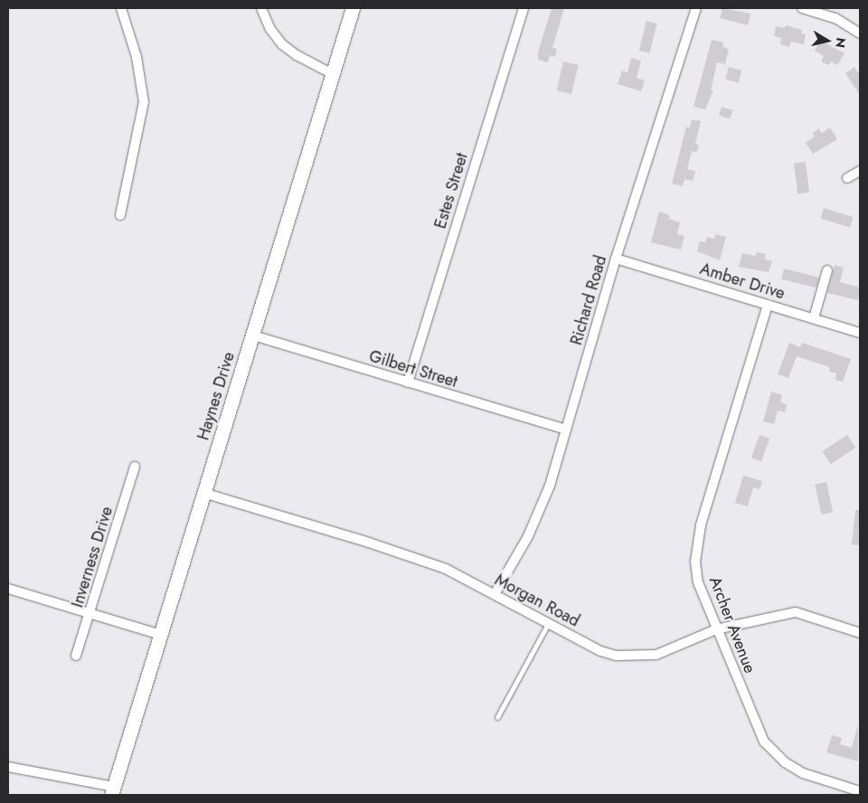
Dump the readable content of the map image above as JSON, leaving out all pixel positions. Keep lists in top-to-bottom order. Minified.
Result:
{"streets":{"street":["Estes Street","Amber Drive","Richard Road","Gilbert Street","Haynes Drive","Inverness Drive","Morgan Road","Archer Avenue"]},"crossings":[["Estes Street","Gilbert Street"],["Amber Drive","Richard Road"],["Amber Drive","Archer Avenue"],["Richard Road","Gilbert Street"],["Richard Road","Morgan Road"],["Gilbert Street","Haynes Drive"],["Haynes Drive","Morgan Road"],["Morgan Road","Archer Avenue"]],"north":"right"}
